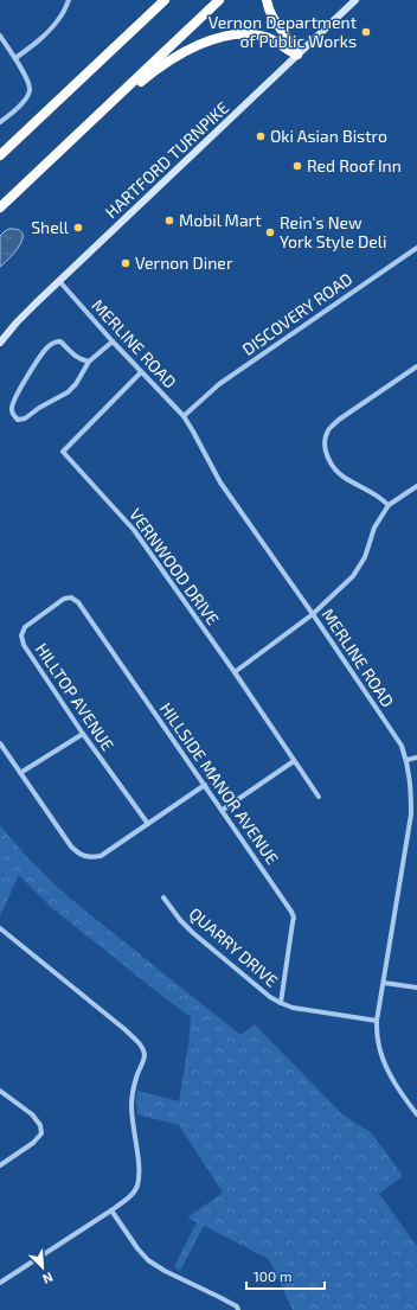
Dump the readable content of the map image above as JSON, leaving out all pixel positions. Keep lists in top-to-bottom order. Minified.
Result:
{"streets":{"main road":["HARTFORD TURNPIKE"],"street":["DISCOVERY ROAD","MERLINE ROAD","VERNWOOD DRIVE","HILLTOP AVENUE","HILLSIDE MANOR AVENUE","QUARRY DRIVE"]},"crossings":[["HARTFORD TURNPIKE","MERLINE ROAD"],["DISCOVERY ROAD","MERLINE ROAD"],["MERLINE ROAD","VERNWOOD DRIVE"],["MERLINE ROAD","QUARRY DRIVE"],["HILLTOP AVENUE","HILLSIDE MANOR AVENUE"],["HILLSIDE MANOR AVENUE","QUARRY DRIVE"]],"places":["Vernon Department of Public Works","Oki Asian Bistro","Red Roof Inn","Mobil Mart","Shell","Rein's New York Style Deli","Vernon Diner"],"scale_bar":"100 m","north":"bottom right"}
